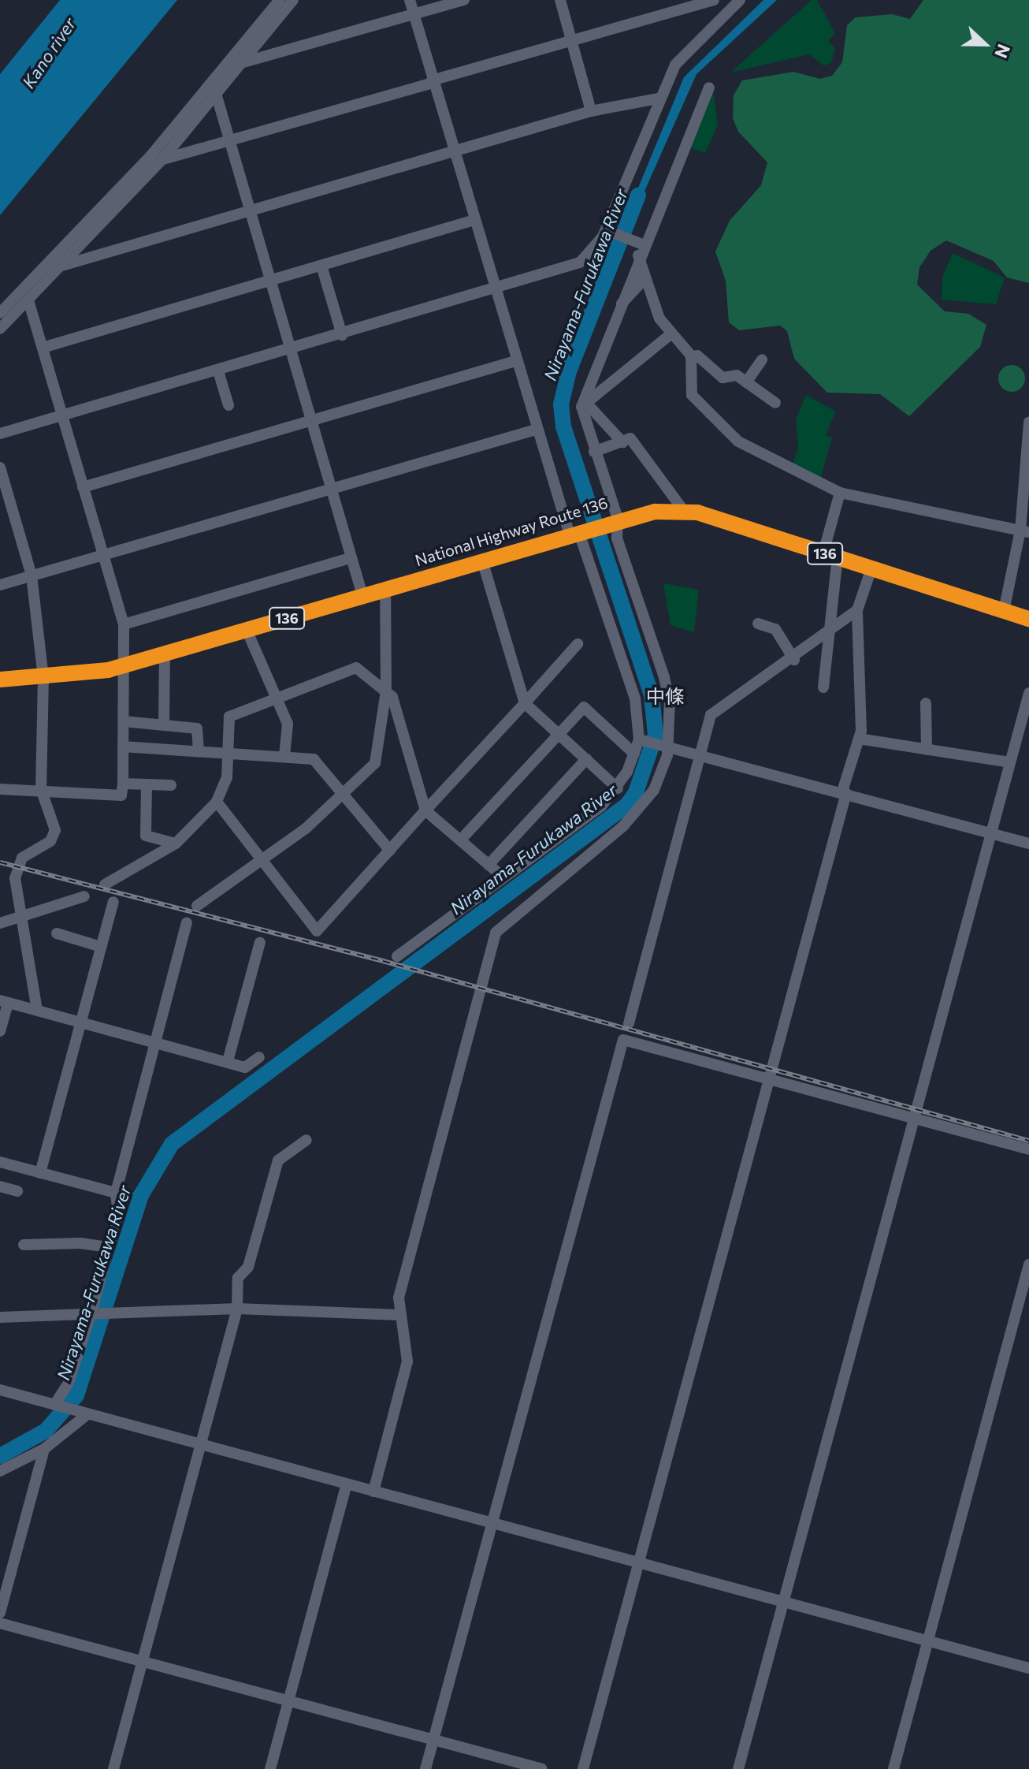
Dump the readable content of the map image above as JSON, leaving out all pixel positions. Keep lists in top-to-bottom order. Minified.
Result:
{"streets":{"highway":["National Highway Route 136","136"]},"districts":["中條"],"water":["Kano river","Nirayama-Furukawa River"],"north":"right"}
